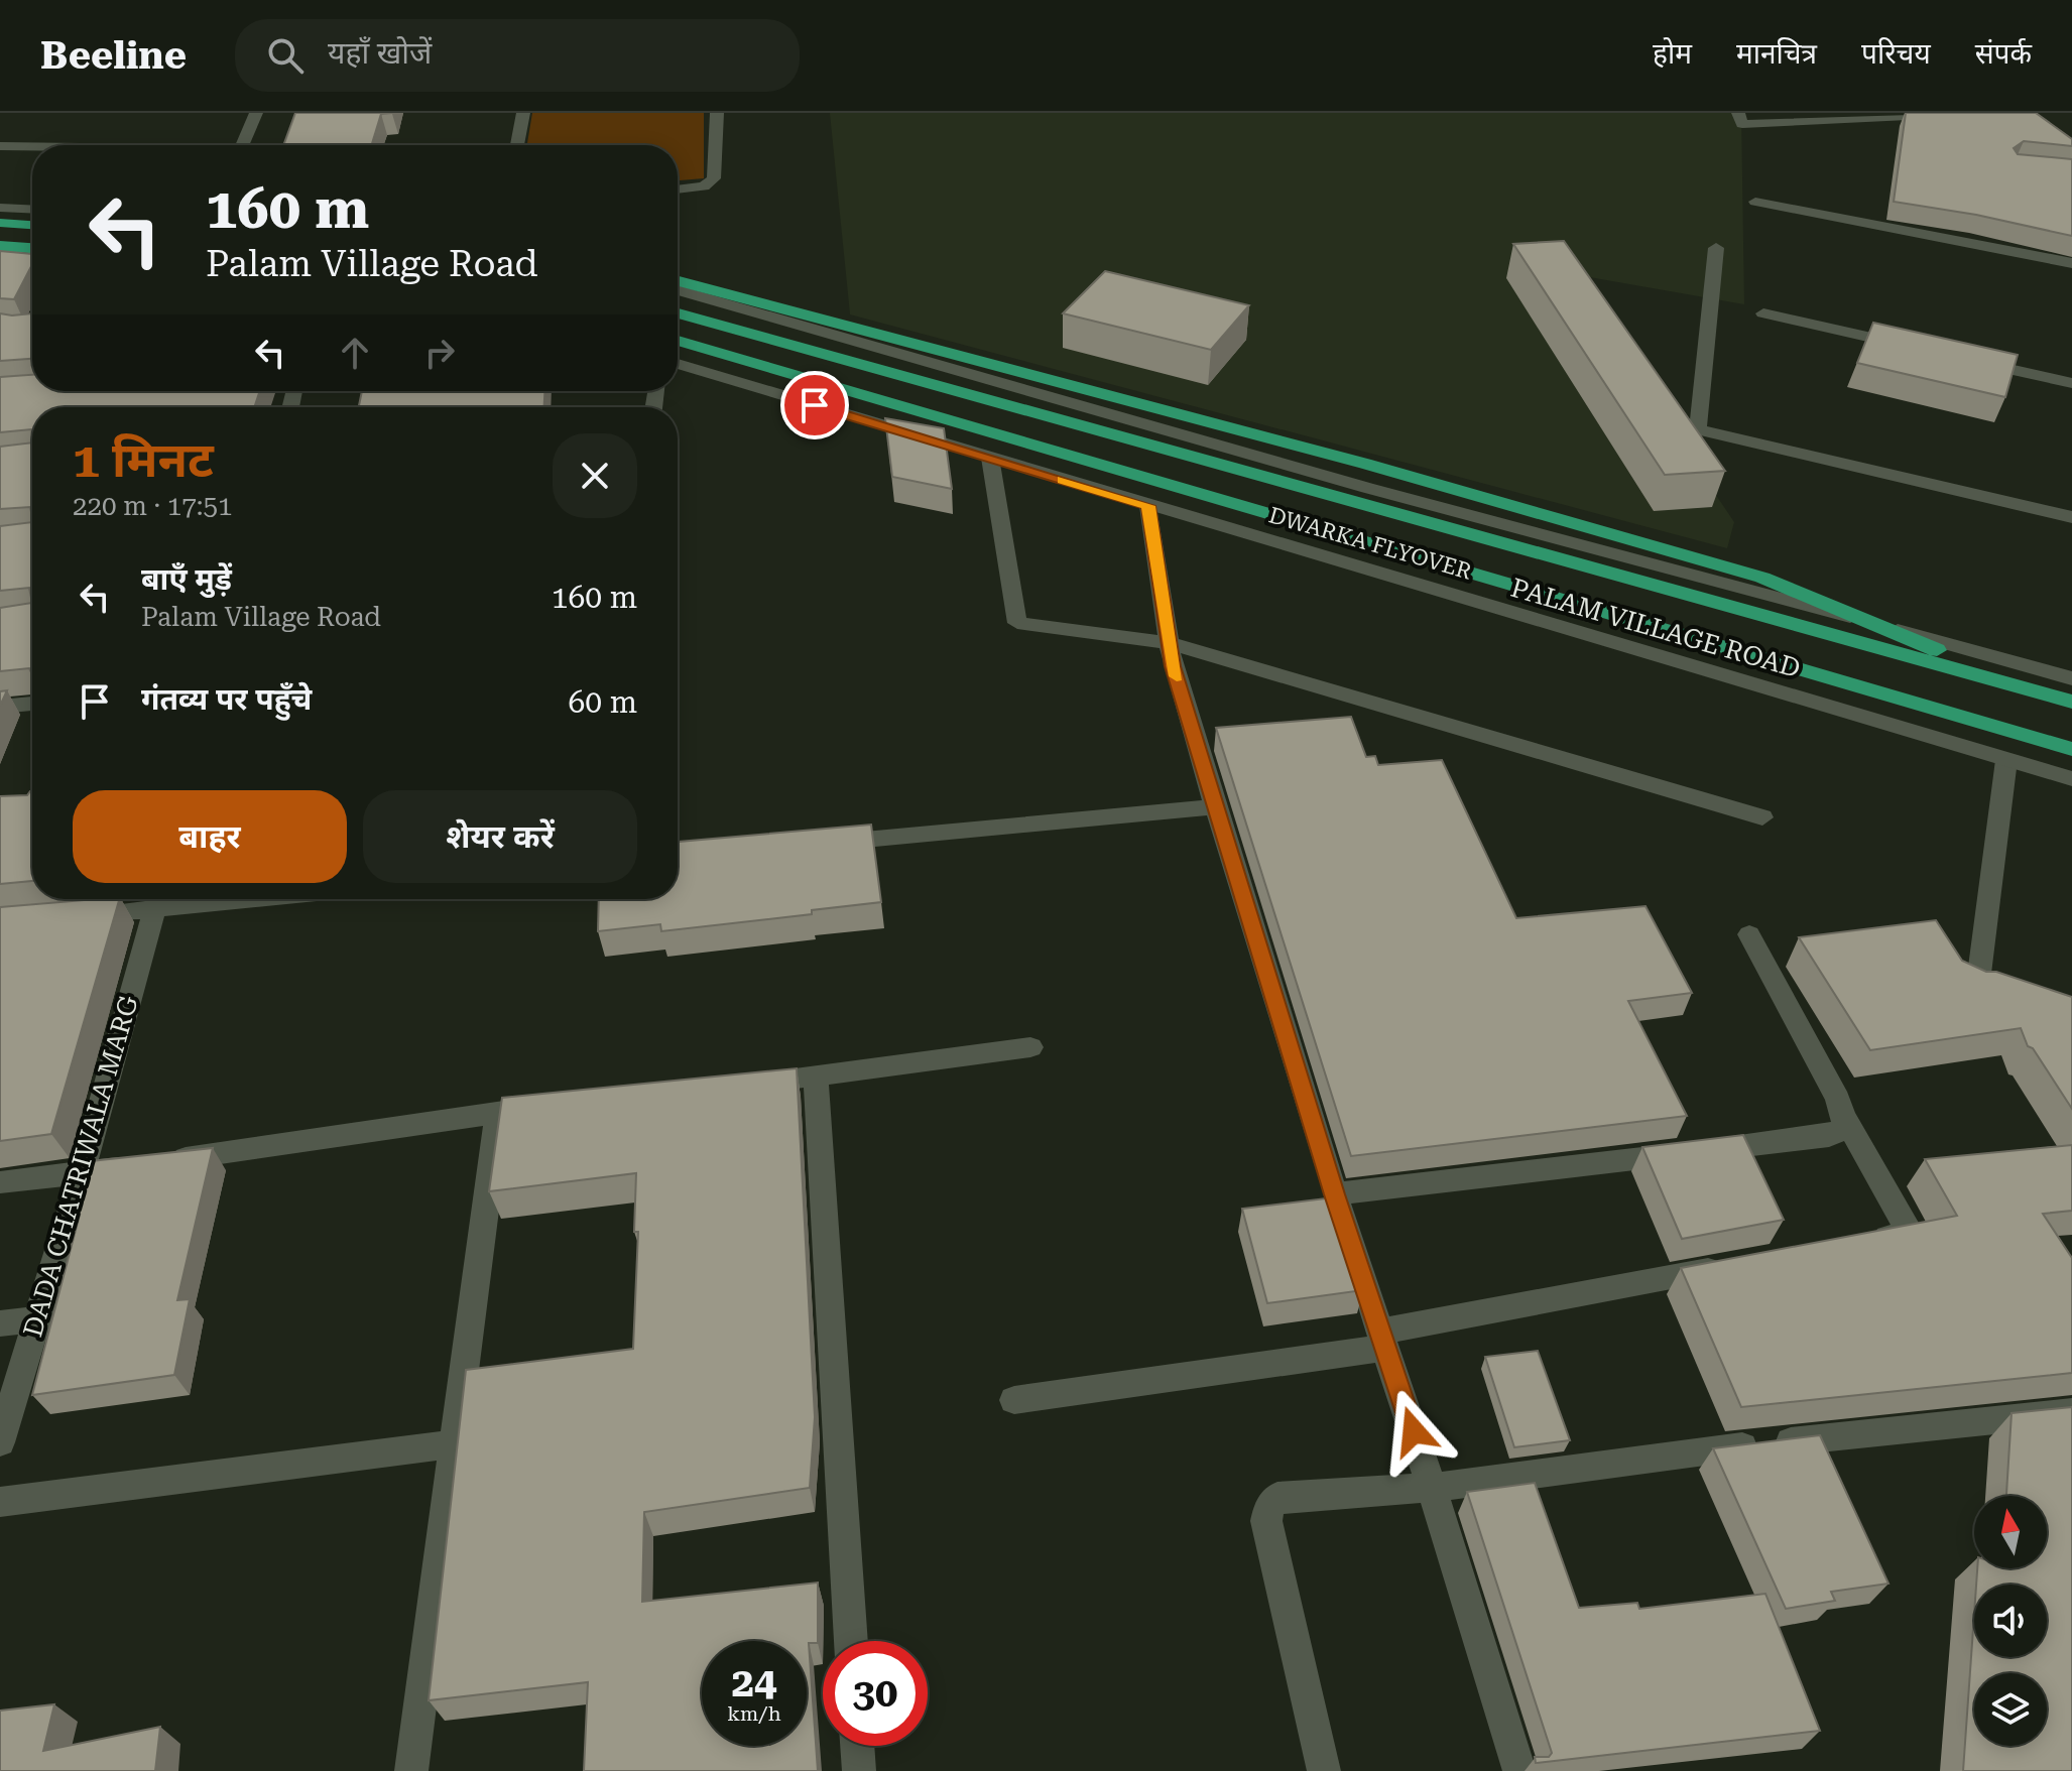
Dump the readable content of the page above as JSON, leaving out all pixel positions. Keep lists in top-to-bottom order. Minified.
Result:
{"streets":{"main road":["DWARKA FLYOVER"],"street":["PALAM VILLAGE ROAD","DADA CHATRIWALA MARG"]},"north":"top","page":{"header":"Beeline","search":"यहाँ खोजें","nav":["होम","मानचित्र","परिचय","संपर्क"],"turn":["160 m","Palam Village Road"],"heading":["1 मिनट","220 m · 17:51"],"list":[{"name":"बाएँ मुड़ें","note":"Palam Village Road","value":"160 m"},{"name":"गंतव्य पर पहुँचे","value":"60 m"}],"buttons":["बाहर","शेयर करें"],"speed":"24 km/h","limit":"30"}}
